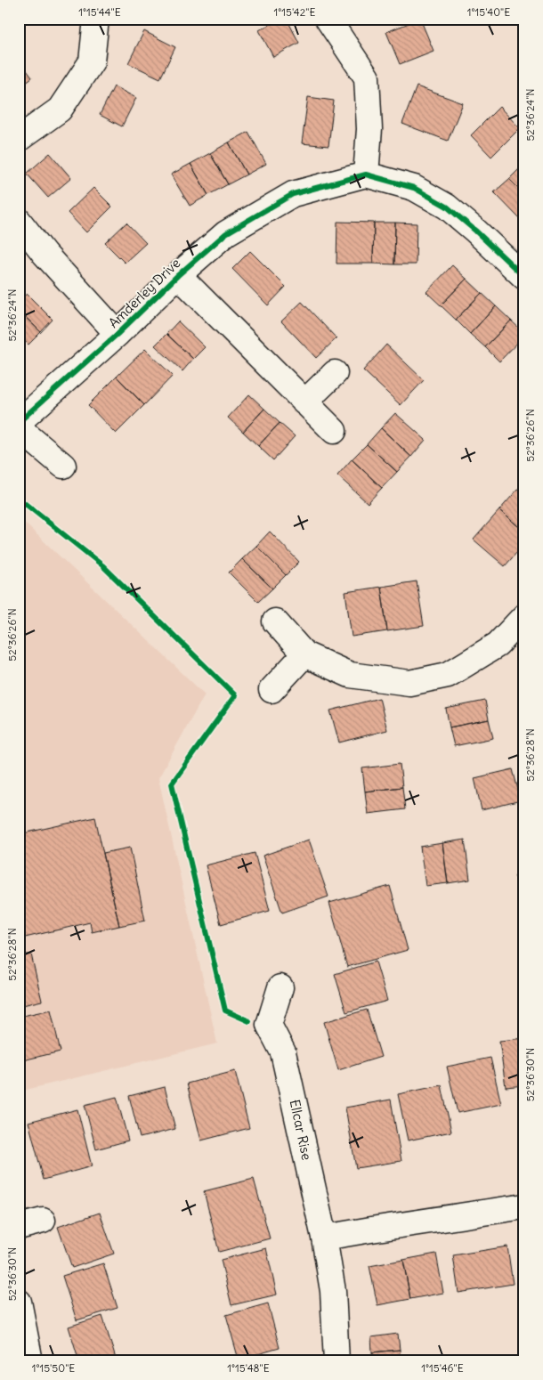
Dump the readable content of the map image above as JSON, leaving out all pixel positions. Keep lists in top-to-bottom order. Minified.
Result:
{"streets":{"street":["Amderley Drive","Ellcar Rise"]},"coordinates":["1°15'44\"E","1°15'42\"E","1°15'40\"E","52°36'24\"N","52°36'26\"N","52°36'28\"N","52°36'30\"N","1°15'50\"E","1°15'48\"E","1°15'46\"E"]}
